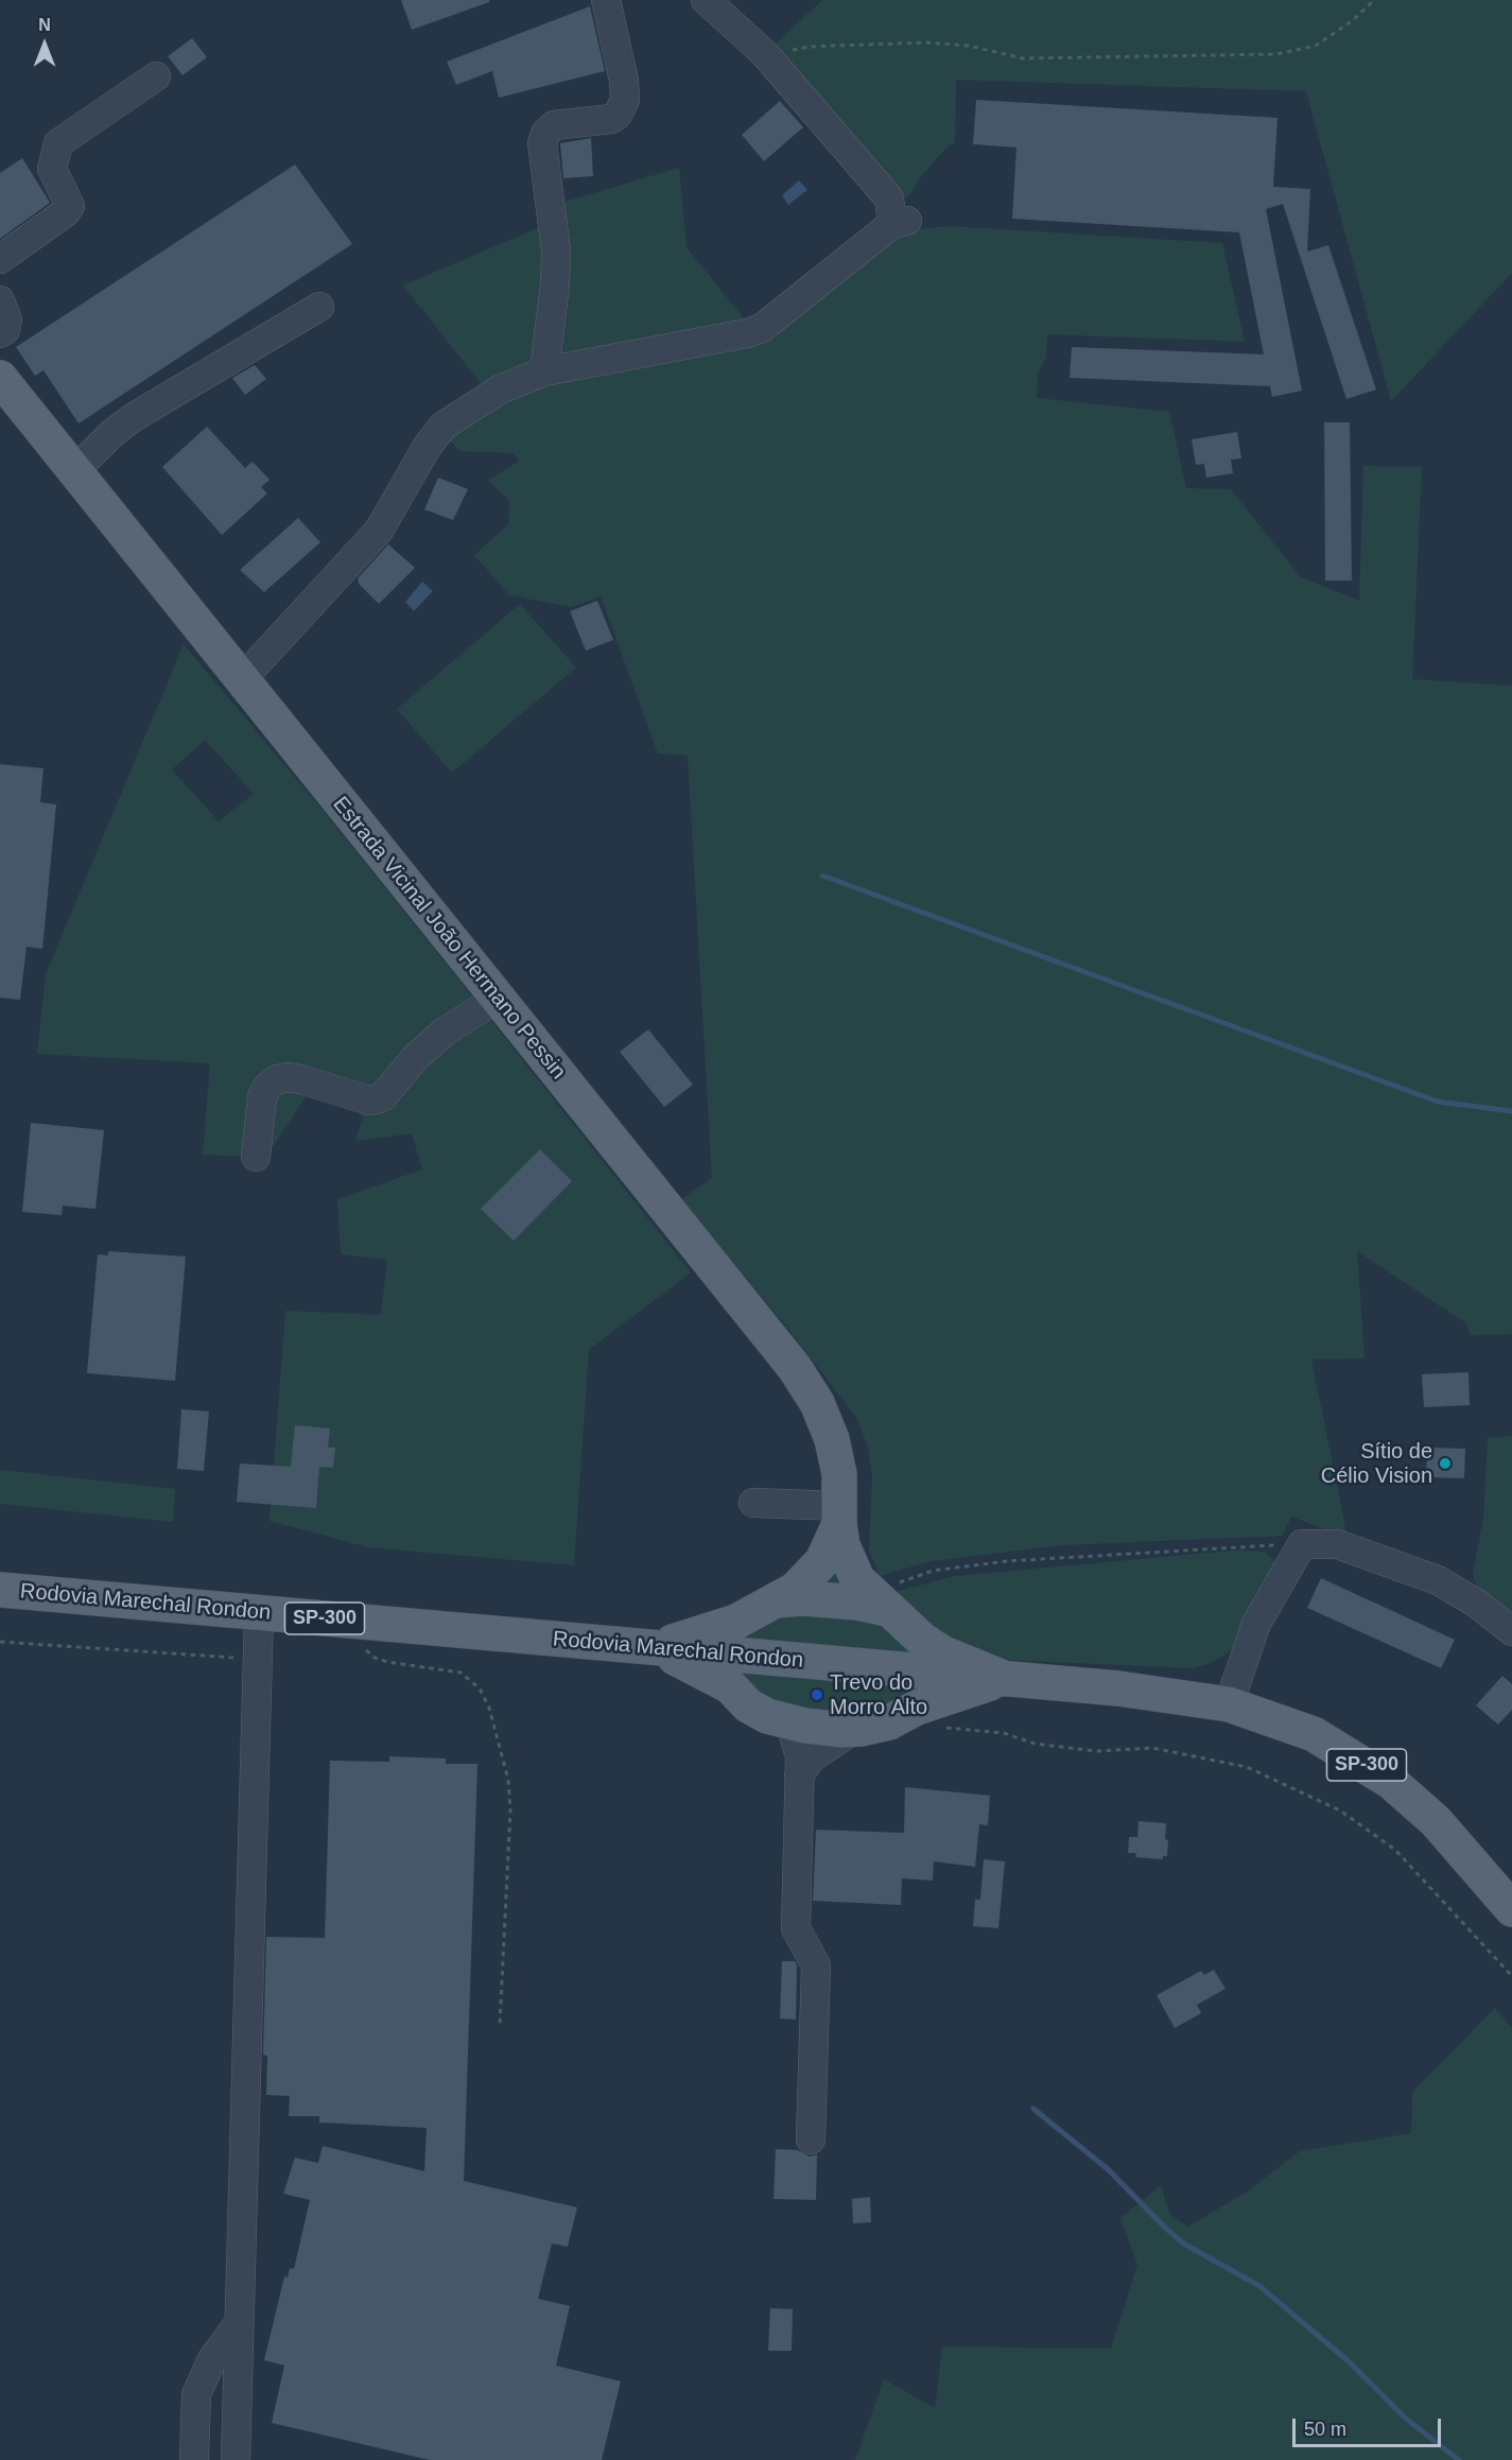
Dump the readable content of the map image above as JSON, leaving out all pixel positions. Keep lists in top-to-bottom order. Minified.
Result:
{"streets":{"main road":["Estrada Vicinal João Hermano Pessin","Rodovia Marechal Rondon","SP-300"]},"crossings":[["Estrada Vicinal João Hermano Pessin","Rodovia Marechal Rondon"]],"places":["Sítio de Célio Vision","Trevo do Morro Alto"],"scale_bar":"50 m","north":"top"}
